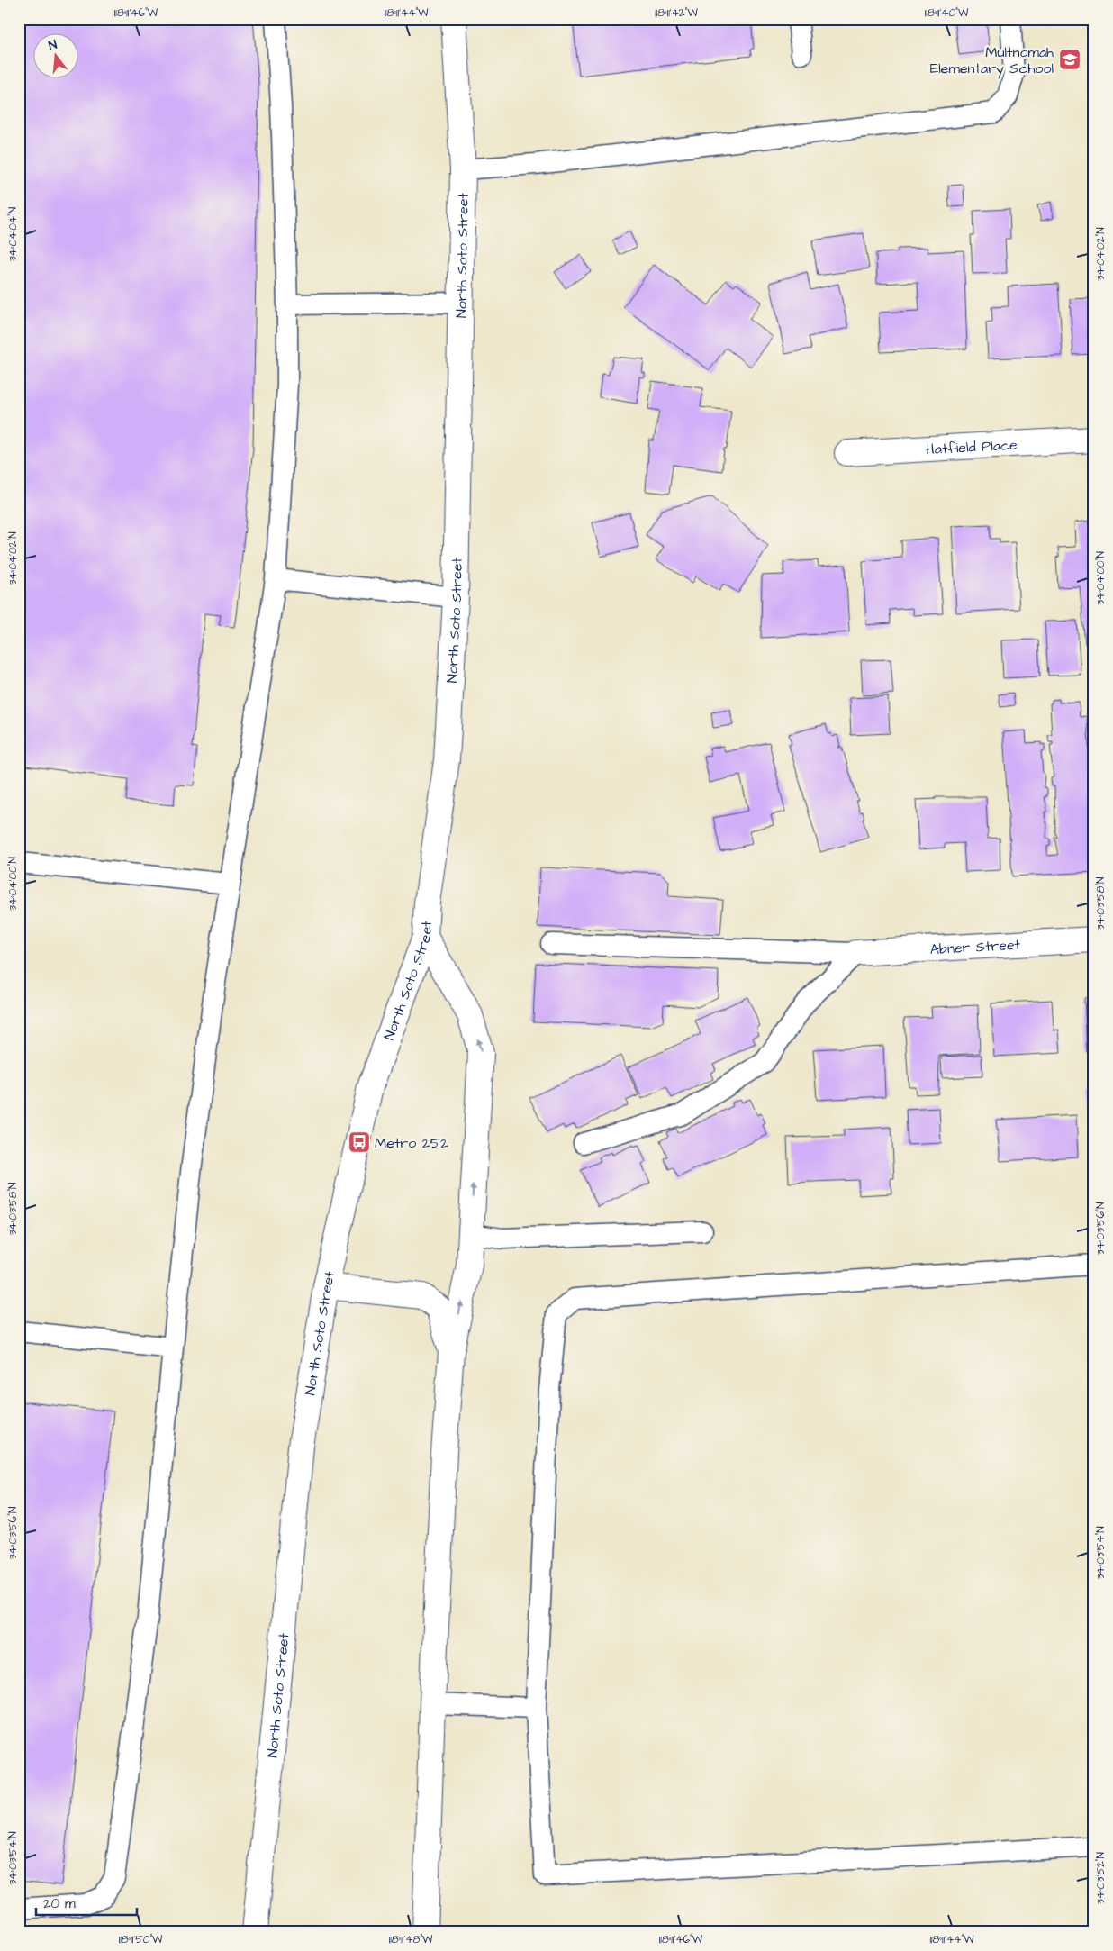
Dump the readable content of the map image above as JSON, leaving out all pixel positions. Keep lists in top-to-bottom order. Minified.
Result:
{"streets":{"main road":["North Soto Street","Hatfield Place","Abner Street"]},"places":{"school or university":["Multnomah Elementary School"],"bus stop":["Metro 252"]},"scale_bar":"20 m","north":"top","coordinates":["118°11'46\"W","118°11'44\"W","118°11'42\"W","118°11'40\"W","34°04'04\"N","34°04'02\"N","34°04'00\"N","34°03'58\"N","34°03'56\"N","34°03'54\"N","34°03'52\"N","118°11'50\"W","118°11'48\"W"]}
